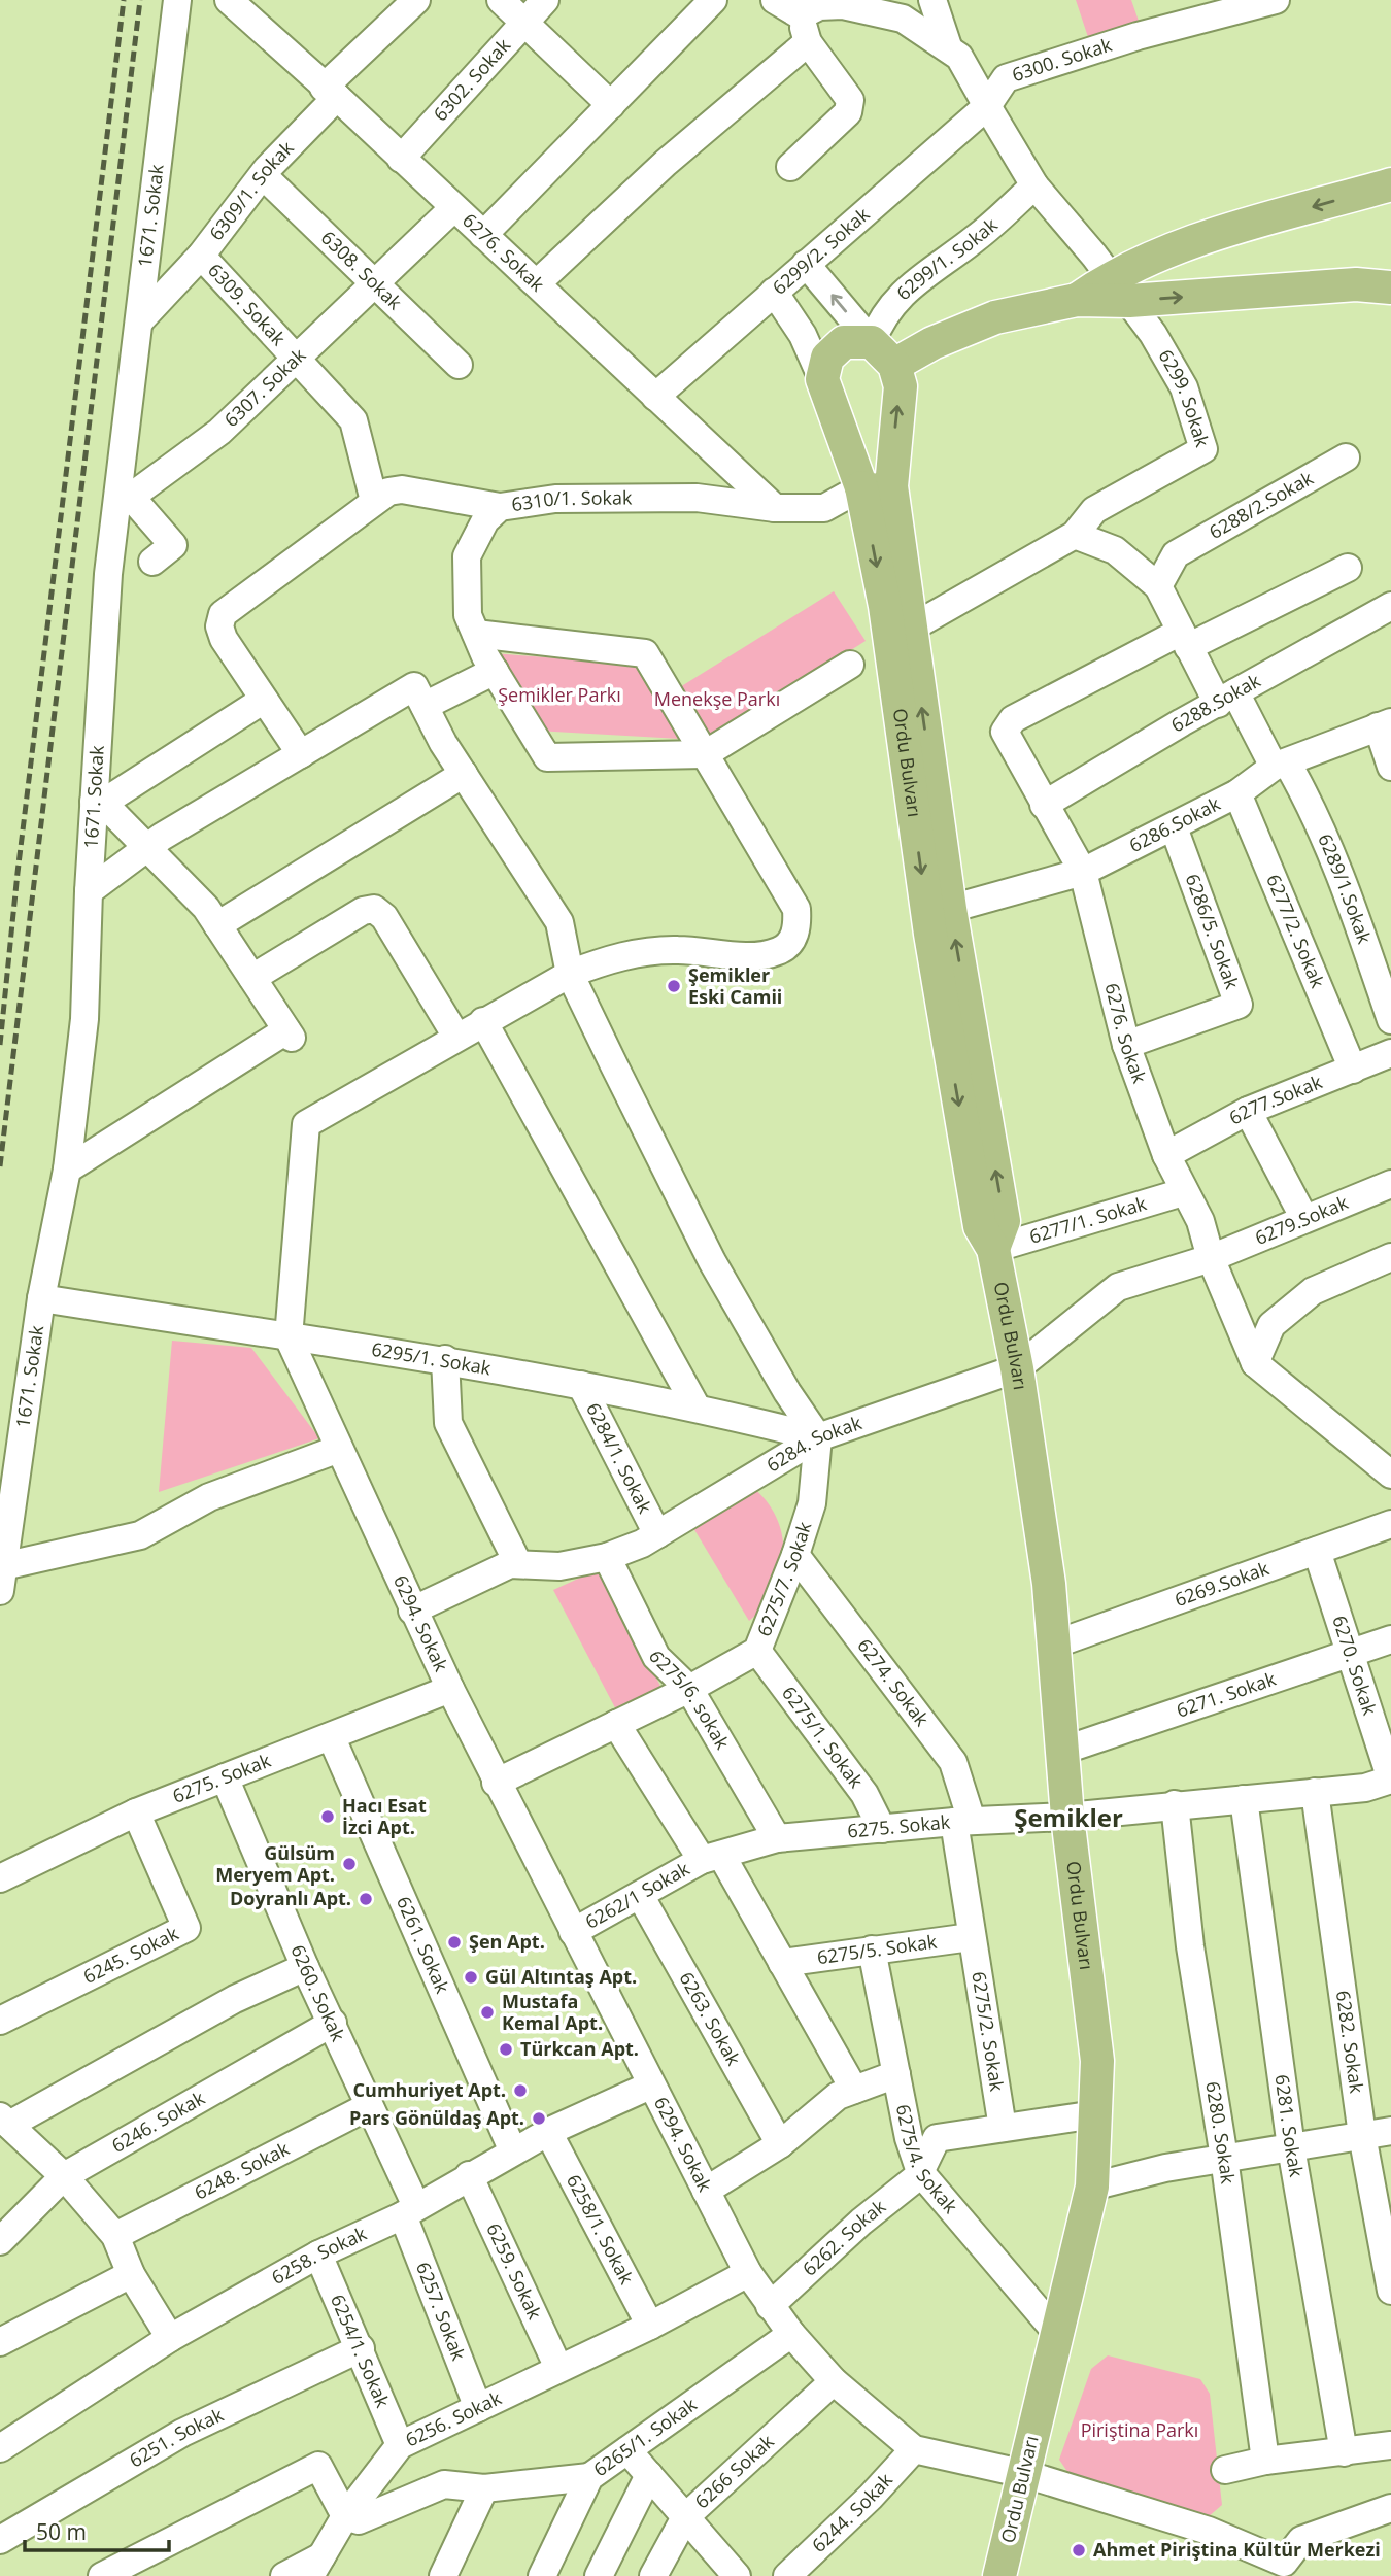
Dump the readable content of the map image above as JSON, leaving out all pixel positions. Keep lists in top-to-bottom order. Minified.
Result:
{"streets":{"main road":["Ordu Bulvarı"],"street":["6300. Sokak","6302. Sokak","6309/1. Sokak","1671. Sokak","6299/2. Sokak","6276. Sokak","6299/1. Sokak","6308. Sokak","6309. Sokak","6307. Sokak","6299. Sokak","6310/1. Sokak","6288/2.Sokak","6288.Sokak","6286.Sokak","6289/1.Sokak","6286/5. Sokak","6277/2. Sokak","6277.Sokak","6277/1. Sokak","6279.Sokak","6295/1. Sokak","6284. Sokak","6284/1. Sokak","6275/7. Sokak","6269.Sokak","6294. Sokak","6270. Sokak","6274. Sokak","6271. Sokak","6275/6. sokak","6275/1. Sokak","6275. Sokak","6262/1 Sokak","6261. Sokak","6275/5. Sokak","6245. Sokak","6260. Sokak","6263. Sokak","6275/2. Sokak","6282. Sokak","6246. Sokak","6281. Sokak","6280. Sokak","6275/4. Sokak","6248. Sokak","6258/1. Sokak","6262. Sokak","6258. Sokak","6259. Sokak","6257. Sokak","6254/1. Sokak","6256. Sokak","6251. Sokak","6265/1. Sokak","6266 Sokak","6244. Sokak"]},"crossings":[["6300. Sokak","6299/2. Sokak"],["6300. Sokak","6299. Sokak"],["6302. Sokak","6276. Sokak"],["6309/1. Sokak","1671. Sokak"],["6309/1. Sokak","6276. Sokak"],["6309/1. Sokak","6308. Sokak"],["6309/1. Sokak","6309. Sokak"],["1671. Sokak","6295/1. Sokak"],["6299/2. Sokak","6276. Sokak"],["6299/2. Sokak","6299. Sokak"],["6299/2. Sokak","Ordu Bulvarı"],["6276. Sokak","6307. Sokak"],["6276. Sokak","6310/1. Sokak"],["6276. Sokak","6288.Sokak"],["6276. Sokak","6286.Sokak"],["6276. Sokak","6289/1.Sokak"],["6276. Sokak","6286/5. Sokak"],["6276. Sokak","6277.Sokak"],["6276. Sokak","6277/1. Sokak"],["6276. Sokak","6279.Sokak"],["6276. Sokak","6284. Sokak"],["6299/1. Sokak","6299. Sokak"],["6308. Sokak","6307. Sokak"],["6309. Sokak","6307. Sokak"],["6299. Sokak","Ordu Bulvarı"],["6310/1. Sokak","Ordu Bulvarı"],["6288/2.Sokak","6289/1.Sokak"],["6288.Sokak","6289/1.Sokak"],["Ordu Bulvarı","6286.Sokak"],["Ordu Bulvarı","6277/1. Sokak"],["Ordu Bulvarı","6284. Sokak"],["Ordu Bulvarı","6269.Sokak"],["Ordu Bulvarı","6294. Sokak"],["Ordu Bulvarı","6271. Sokak"],["Ordu Bulvarı","6275. Sokak"],["Ordu Bulvarı","6275/4. Sokak"],["Ordu Bulvarı","6262. Sokak"],["6286.Sokak","6289/1.Sokak"],["6286.Sokak","6286/5. Sokak"],["6286.Sokak","6277/2. Sokak"],["6277/2. Sokak","6277.Sokak"],["6279.Sokak","6284. Sokak"],["6295/1. Sokak","6284. Sokak"],["6295/1. Sokak","6284/1. Sokak"],["6295/1. Sokak","6275/7. Sokak"],["6295/1. Sokak","6294. Sokak"],["6284. Sokak","6284/1. Sokak"],["6284. Sokak","6275/7. Sokak"],["6284. Sokak","6294. Sokak"],["6284. Sokak","6275/6. sokak"],["6275/7. Sokak","6274. Sokak"],["6275/7. Sokak","6275/6. sokak"],["6275/7. Sokak","6275/1. Sokak"],["6269.Sokak","6270. Sokak"],["6294. Sokak","6275. Sokak"],["6294. Sokak","6262/1 Sokak"],["6294. Sokak","6262. Sokak"],["6294. Sokak","6258. Sokak"],["6294. Sokak","6256. Sokak"],["6294. Sokak","6265/1. Sokak"],["6294. Sokak","6266 Sokak"],["6294. Sokak","6244. Sokak"],["6270. Sokak","6271. Sokak"],["6270. Sokak","6275. Sokak"],["6274. Sokak","6275. Sokak"],["6275/6. sokak","6275. Sokak"],["6275/1. Sokak","6275. Sokak"],["6275. Sokak","6262/1 Sokak"],["6275. Sokak","6261. Sokak"],["6275. Sokak","6245. Sokak"],["6275. Sokak","6260. Sokak"],["6275. Sokak","6282. Sokak"],["6275. Sokak","6281. Sokak"],["6275. Sokak","6280. Sokak"],["6262/1 Sokak","6263. Sokak"],["6261. Sokak","6258. Sokak"],["6275/5. Sokak","6275/2. Sokak"],["6275/5. Sokak","6275/4. Sokak"],["6260. Sokak","6246. Sokak"],["6260. Sokak","6248. Sokak"],["6260. Sokak","6258. Sokak"],["6260. Sokak","6257. Sokak"],["6275/2. Sokak","6262. Sokak"],["6275/4. Sokak","6262. Sokak"],["6258/1. Sokak","6258. Sokak"],["6258/1. Sokak","6256. Sokak"],["6258. Sokak","6259. Sokak"],["6258. Sokak","6257. Sokak"],["6258. Sokak","6254/1. Sokak"],["6259. Sokak","6256. Sokak"],["6257. Sokak","6256. Sokak"],["6254/1. Sokak","6256. Sokak"],["6254/1. Sokak","6251. Sokak"]],"districts":["Şemikler"],"parks":["Şemikler Parkı","Menekşe Parkı","Piriştina Parkı"],"places":["Şemikler Eski Camii","Hacı Esat İzci Apt.","Gülsüm Meryem Apt.","Doyranlı Apt.","Şen Apt.","Gül Altıntaş Apt.","Mustafa Kemal Apt.","Türkcan Apt.","Cumhuriyet Apt.","Pars Gönüldaş Apt.","Ahmet Piriştina Kültür Merkezi"],"scale_bar":"50 m"}
